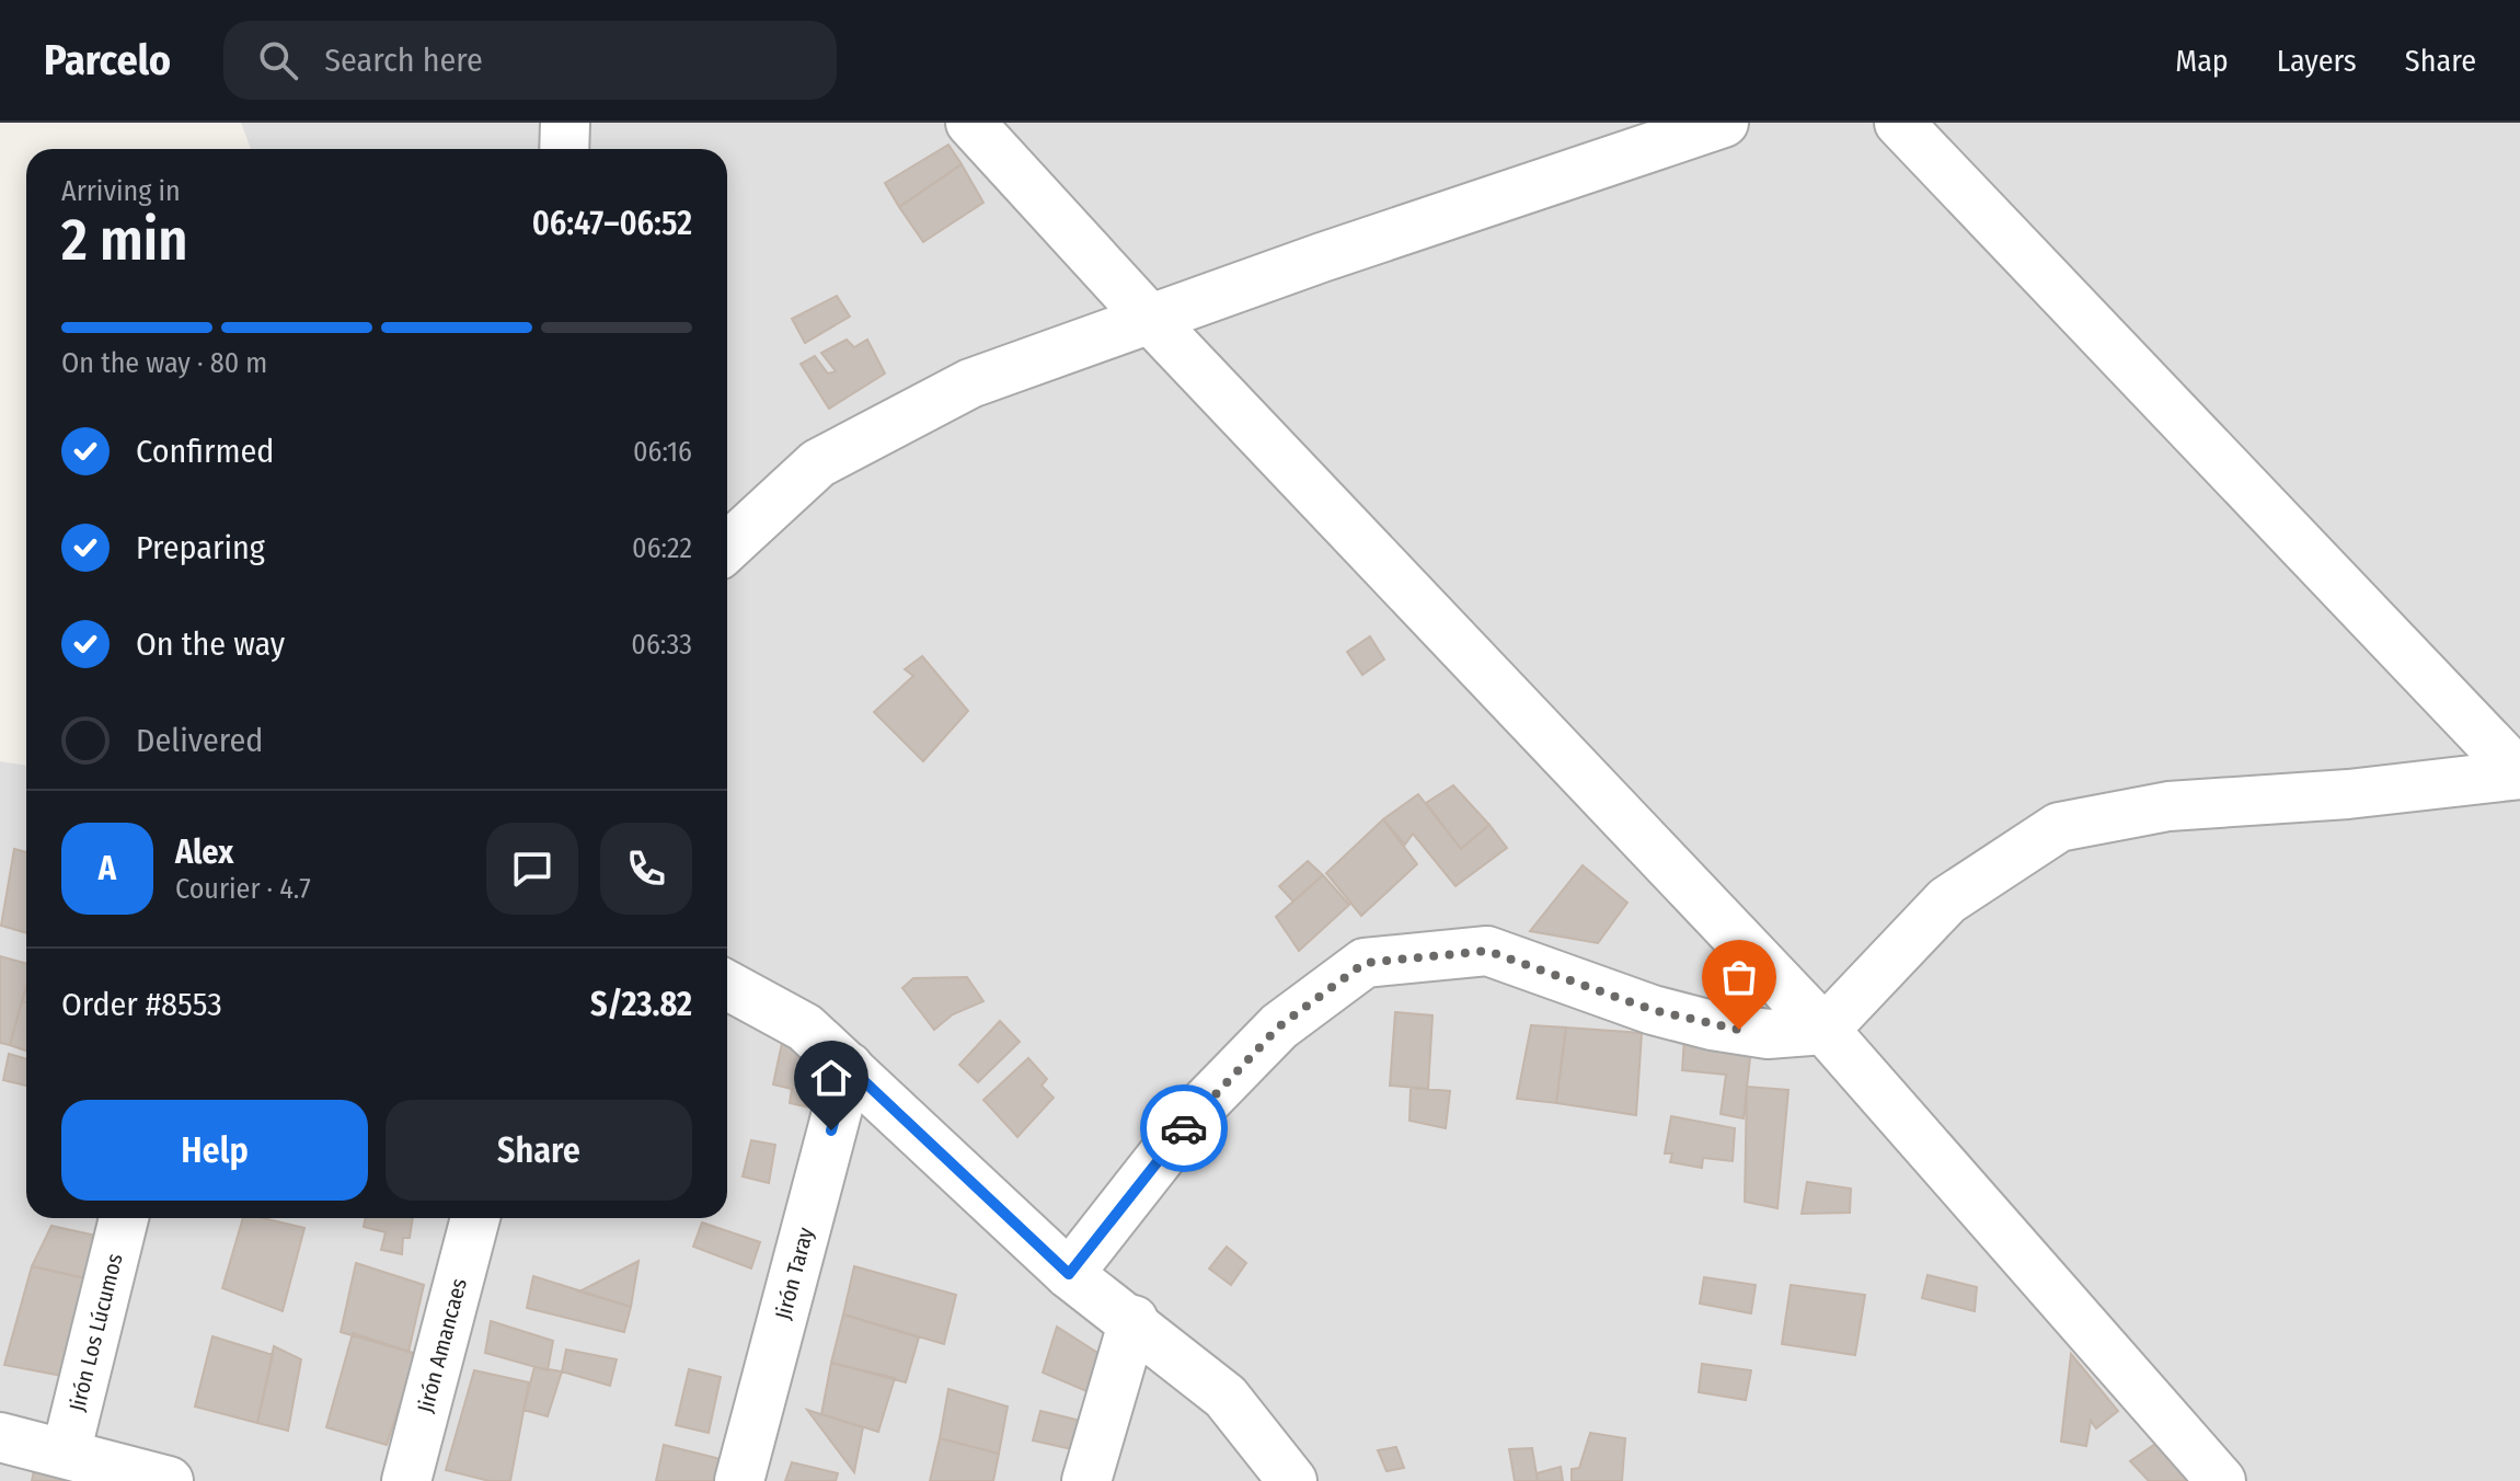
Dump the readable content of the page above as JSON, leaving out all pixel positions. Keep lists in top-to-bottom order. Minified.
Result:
{"streets":{"street":["Jirón Taray","Jirón Los Lúcumos","Jirón Amancaes"]},"page":{"header":"Parcelo","search":"Search here","nav":["Map","Layers","Share"],"heading":["2 min","Arriving in","06:47–06:52"],"panel":["Alex","Courier · 4.7","Order #8553","S/23.82"],"bar":"On the way · 80 m","list":[["Confirmed","06:16"],["Preparing","06:22"],["On the way","06:33"],"Delivered"],"round":"A","buttons":["Help","Share"]}}
